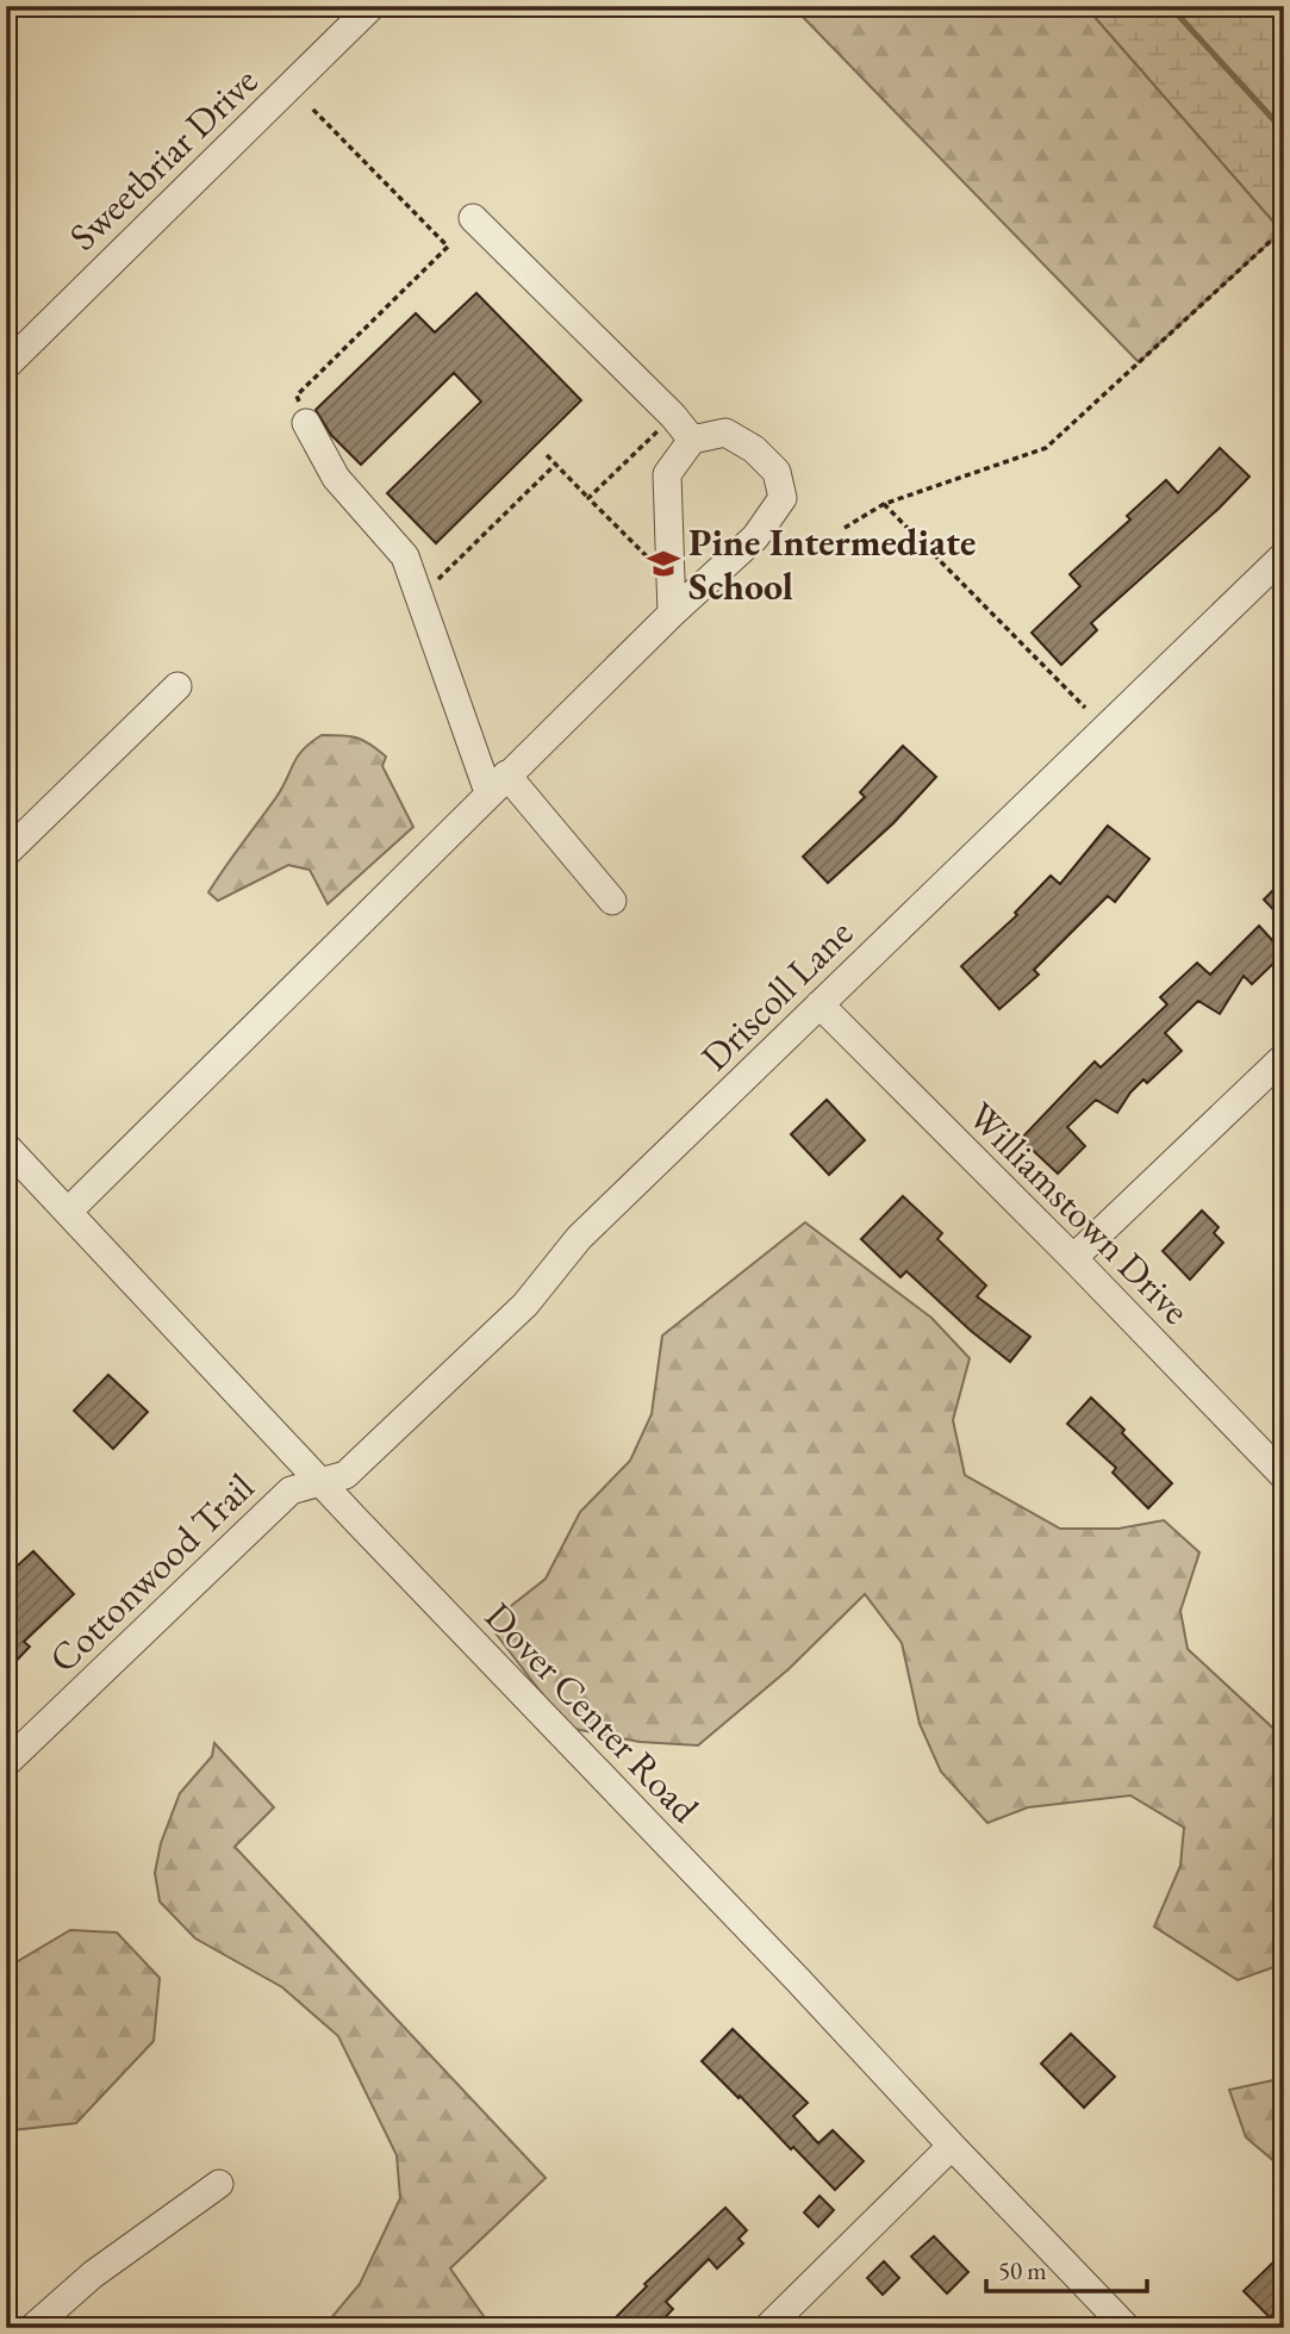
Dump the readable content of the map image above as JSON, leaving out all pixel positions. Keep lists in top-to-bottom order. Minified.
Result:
{"streets":{"street":["Sweetbriar Drive","Driscoll Lane","Williamstown Drive","Cottonwood Trail","Dover Center Road"]},"crossings":[["Driscoll Lane","Williamstown Drive"],["Driscoll Lane","Cottonwood Trail"],["Driscoll Lane","Dover Center Road"],["Cottonwood Trail","Dover Center Road"]],"places":{"school or university":["Pine Intermediate School"]},"scale_bar":"50 m"}
